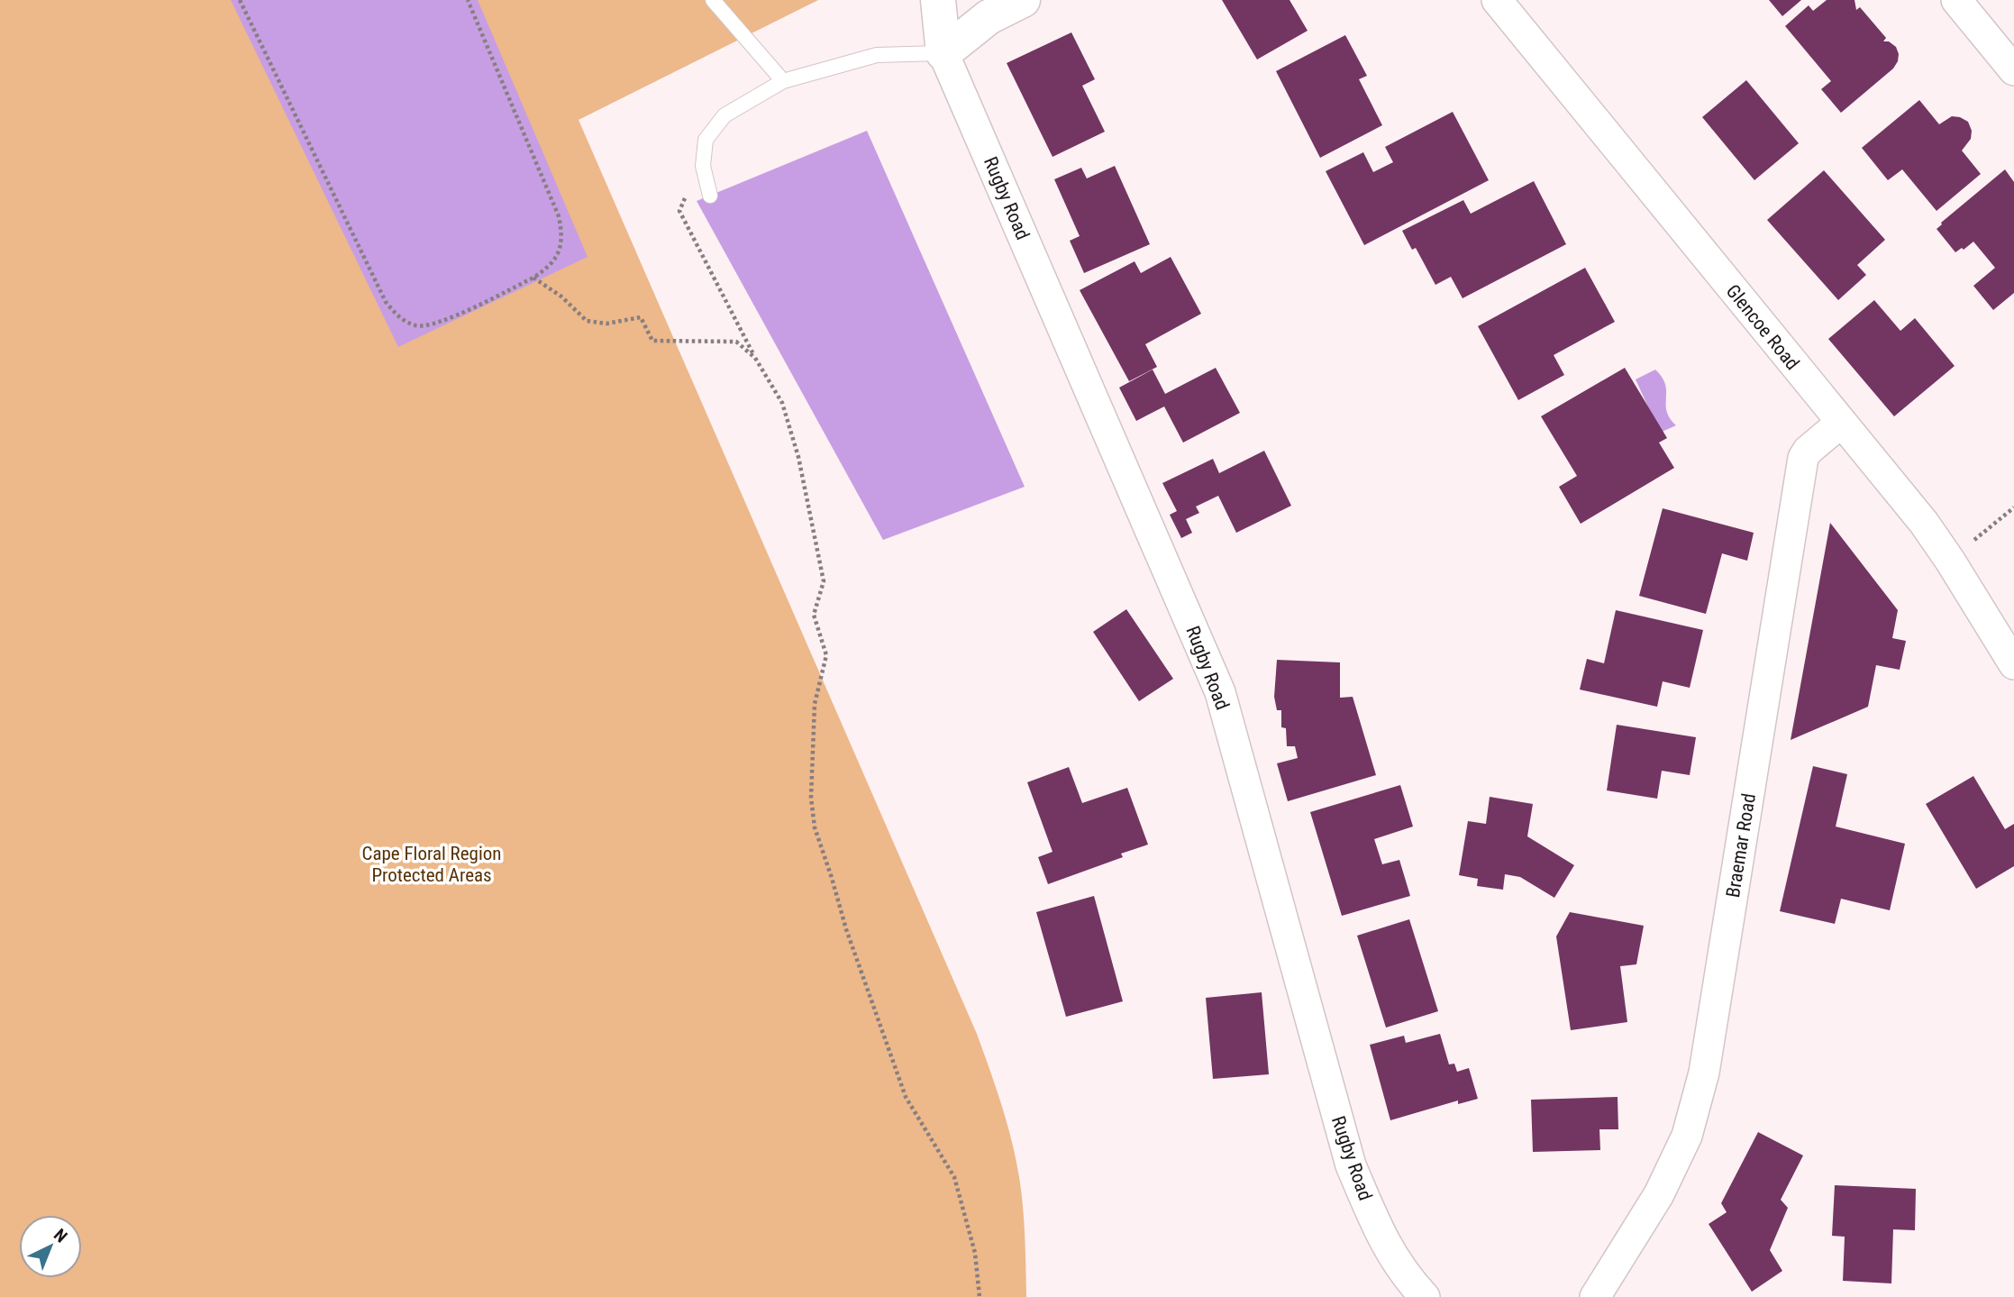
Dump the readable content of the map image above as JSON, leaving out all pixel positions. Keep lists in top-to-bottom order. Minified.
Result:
{"streets":{"street":["Rugby Road","Glencoe Road","Braemar Road"]},"crossings":[["Glencoe Road","Braemar Road"]],"parks":["Cape Floral Region Protected Areas"],"north":"top right"}
